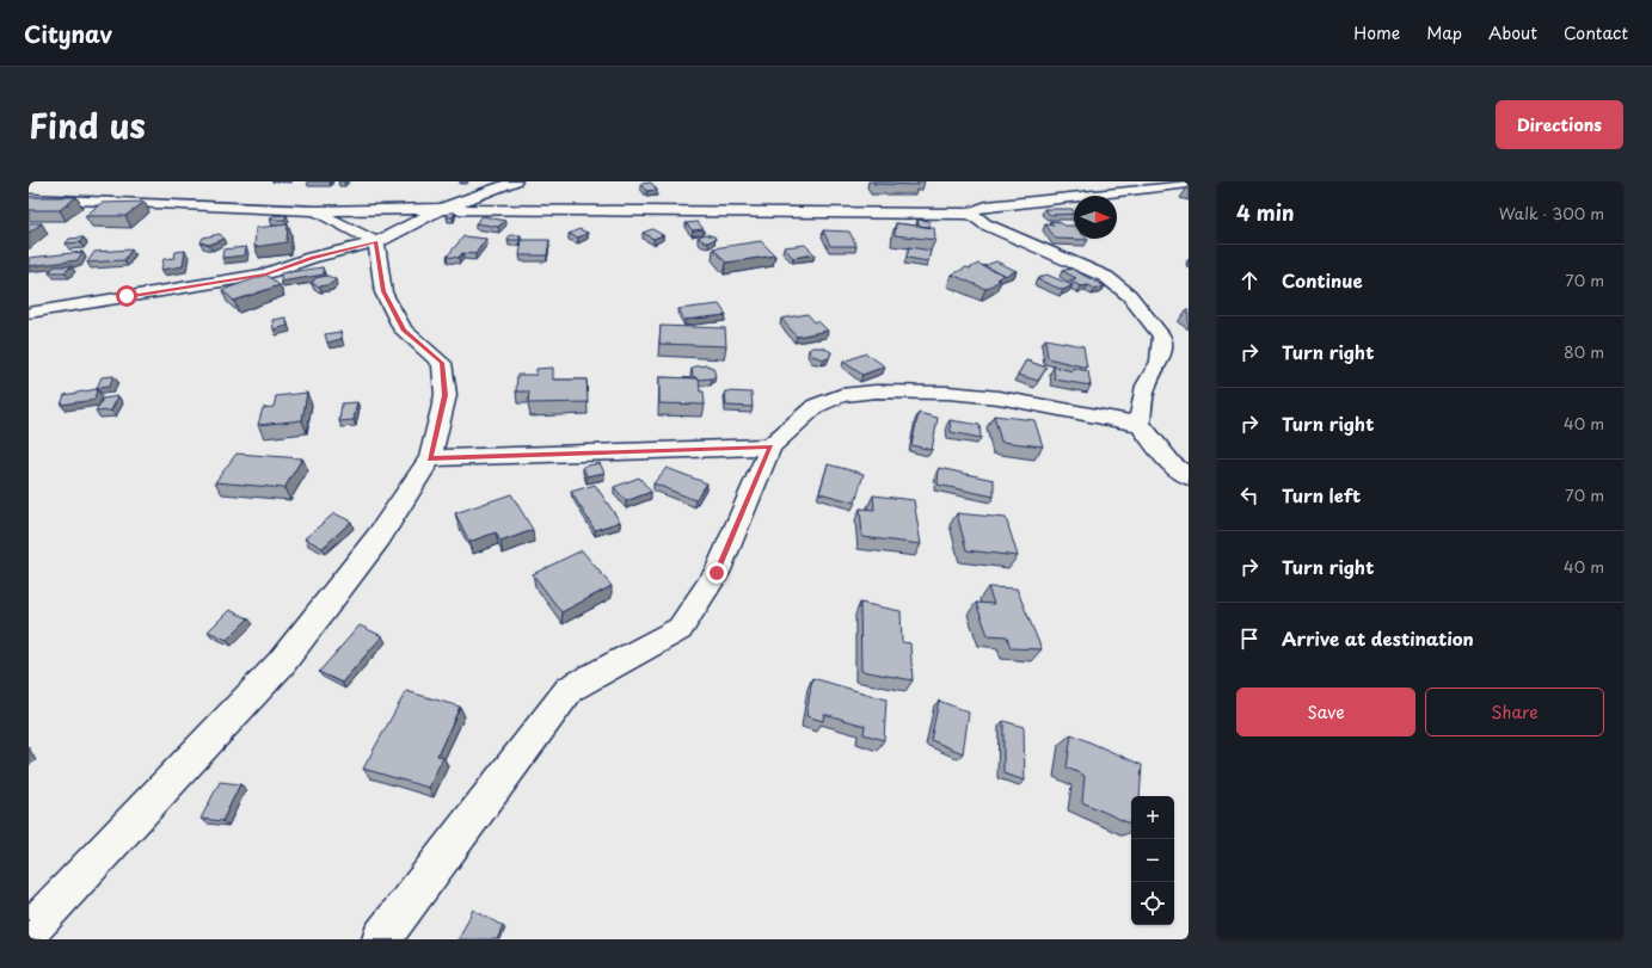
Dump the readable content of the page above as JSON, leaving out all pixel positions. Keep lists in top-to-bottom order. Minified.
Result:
{"north":"right","page":{"header":"Citynav","nav":["Home","Map","About","Contact"],"title":"Find us","buttons":["Directions",["Save","Share"]],"heading":["4 min","Walk · 300 m"],"list":[["Continue","70 m"],["Turn right","80 m"],["Turn right","40 m"],["Turn left","70 m"],["Turn right","40 m"],"Arrive at destination"],"map_buttons":["+","−"]}}
